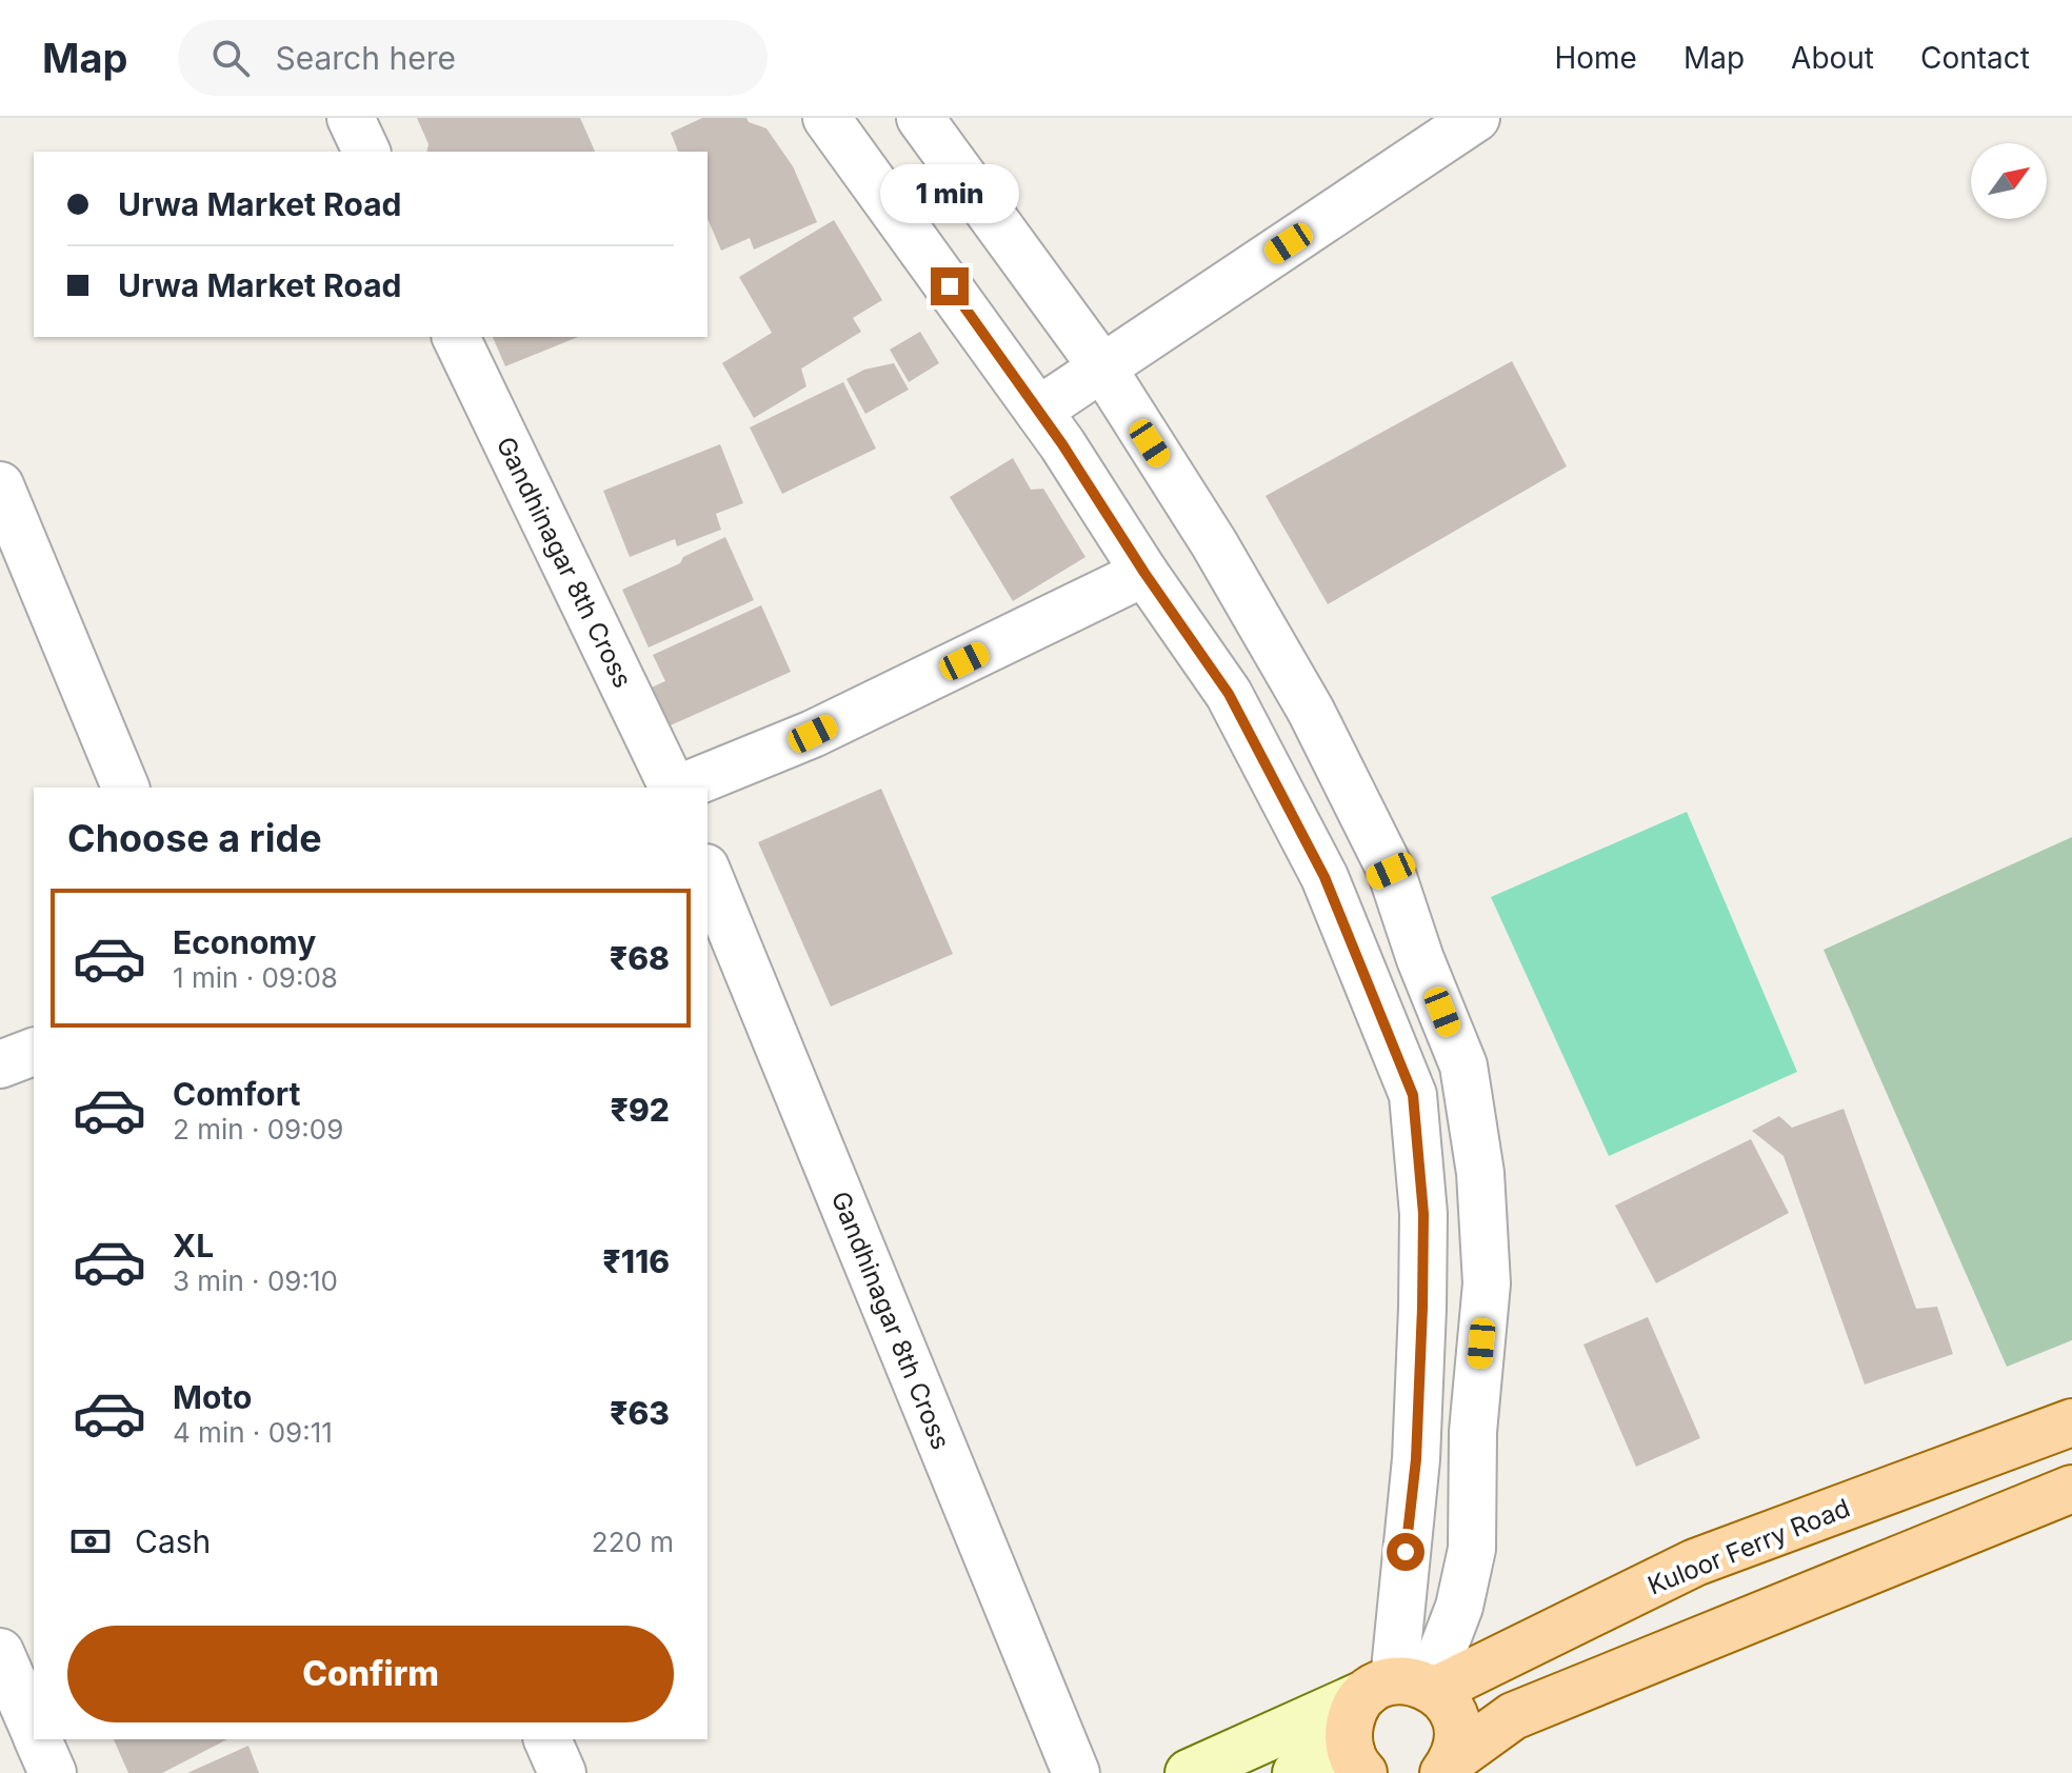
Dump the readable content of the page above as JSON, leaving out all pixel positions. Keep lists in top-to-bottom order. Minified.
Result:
{"streets":{"main road":["Kuloor Ferry Road"],"street":["Gandhinagar 8th Cross"]},"north":"top right","page":{"header":"Map","search":"Search here","nav":["Home","Map","About","Contact"],"banner":["Urwa Market Road","Urwa Market Road"],"bubble":"1 min","heading":"Choose a ride","list":[{"name":"Economy","note":"1 min · 09:08","value":"₹68"},{"name":"Comfort","note":"2 min · 09:09","value":"₹92"},{"name":"XL","note":"3 min · 09:10","value":"₹116"},{"name":"Moto","note":"4 min · 09:11","value":"₹63"}],"pay":["Cash","220 m"],"buttons":"Confirm"}}
